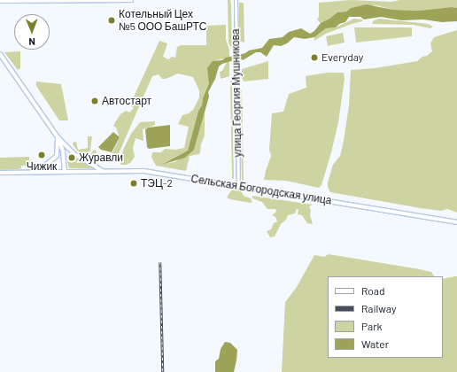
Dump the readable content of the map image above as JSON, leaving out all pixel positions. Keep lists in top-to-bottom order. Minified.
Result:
{"streets":{"main road":["Сельская Богородская улица"],"street":["улица Георгия Мушникова"]},"crossings":[["улица Георгия Мушникова","Сельская Богородская улица"]],"places":["Котельный Цех №5 ООО БашРТС","Everyday","Автостарт","Чижик","Журавли","ТЭЦ-2"],"legend":["Road","Railway","Park","Water"],"north":"bottom"}
